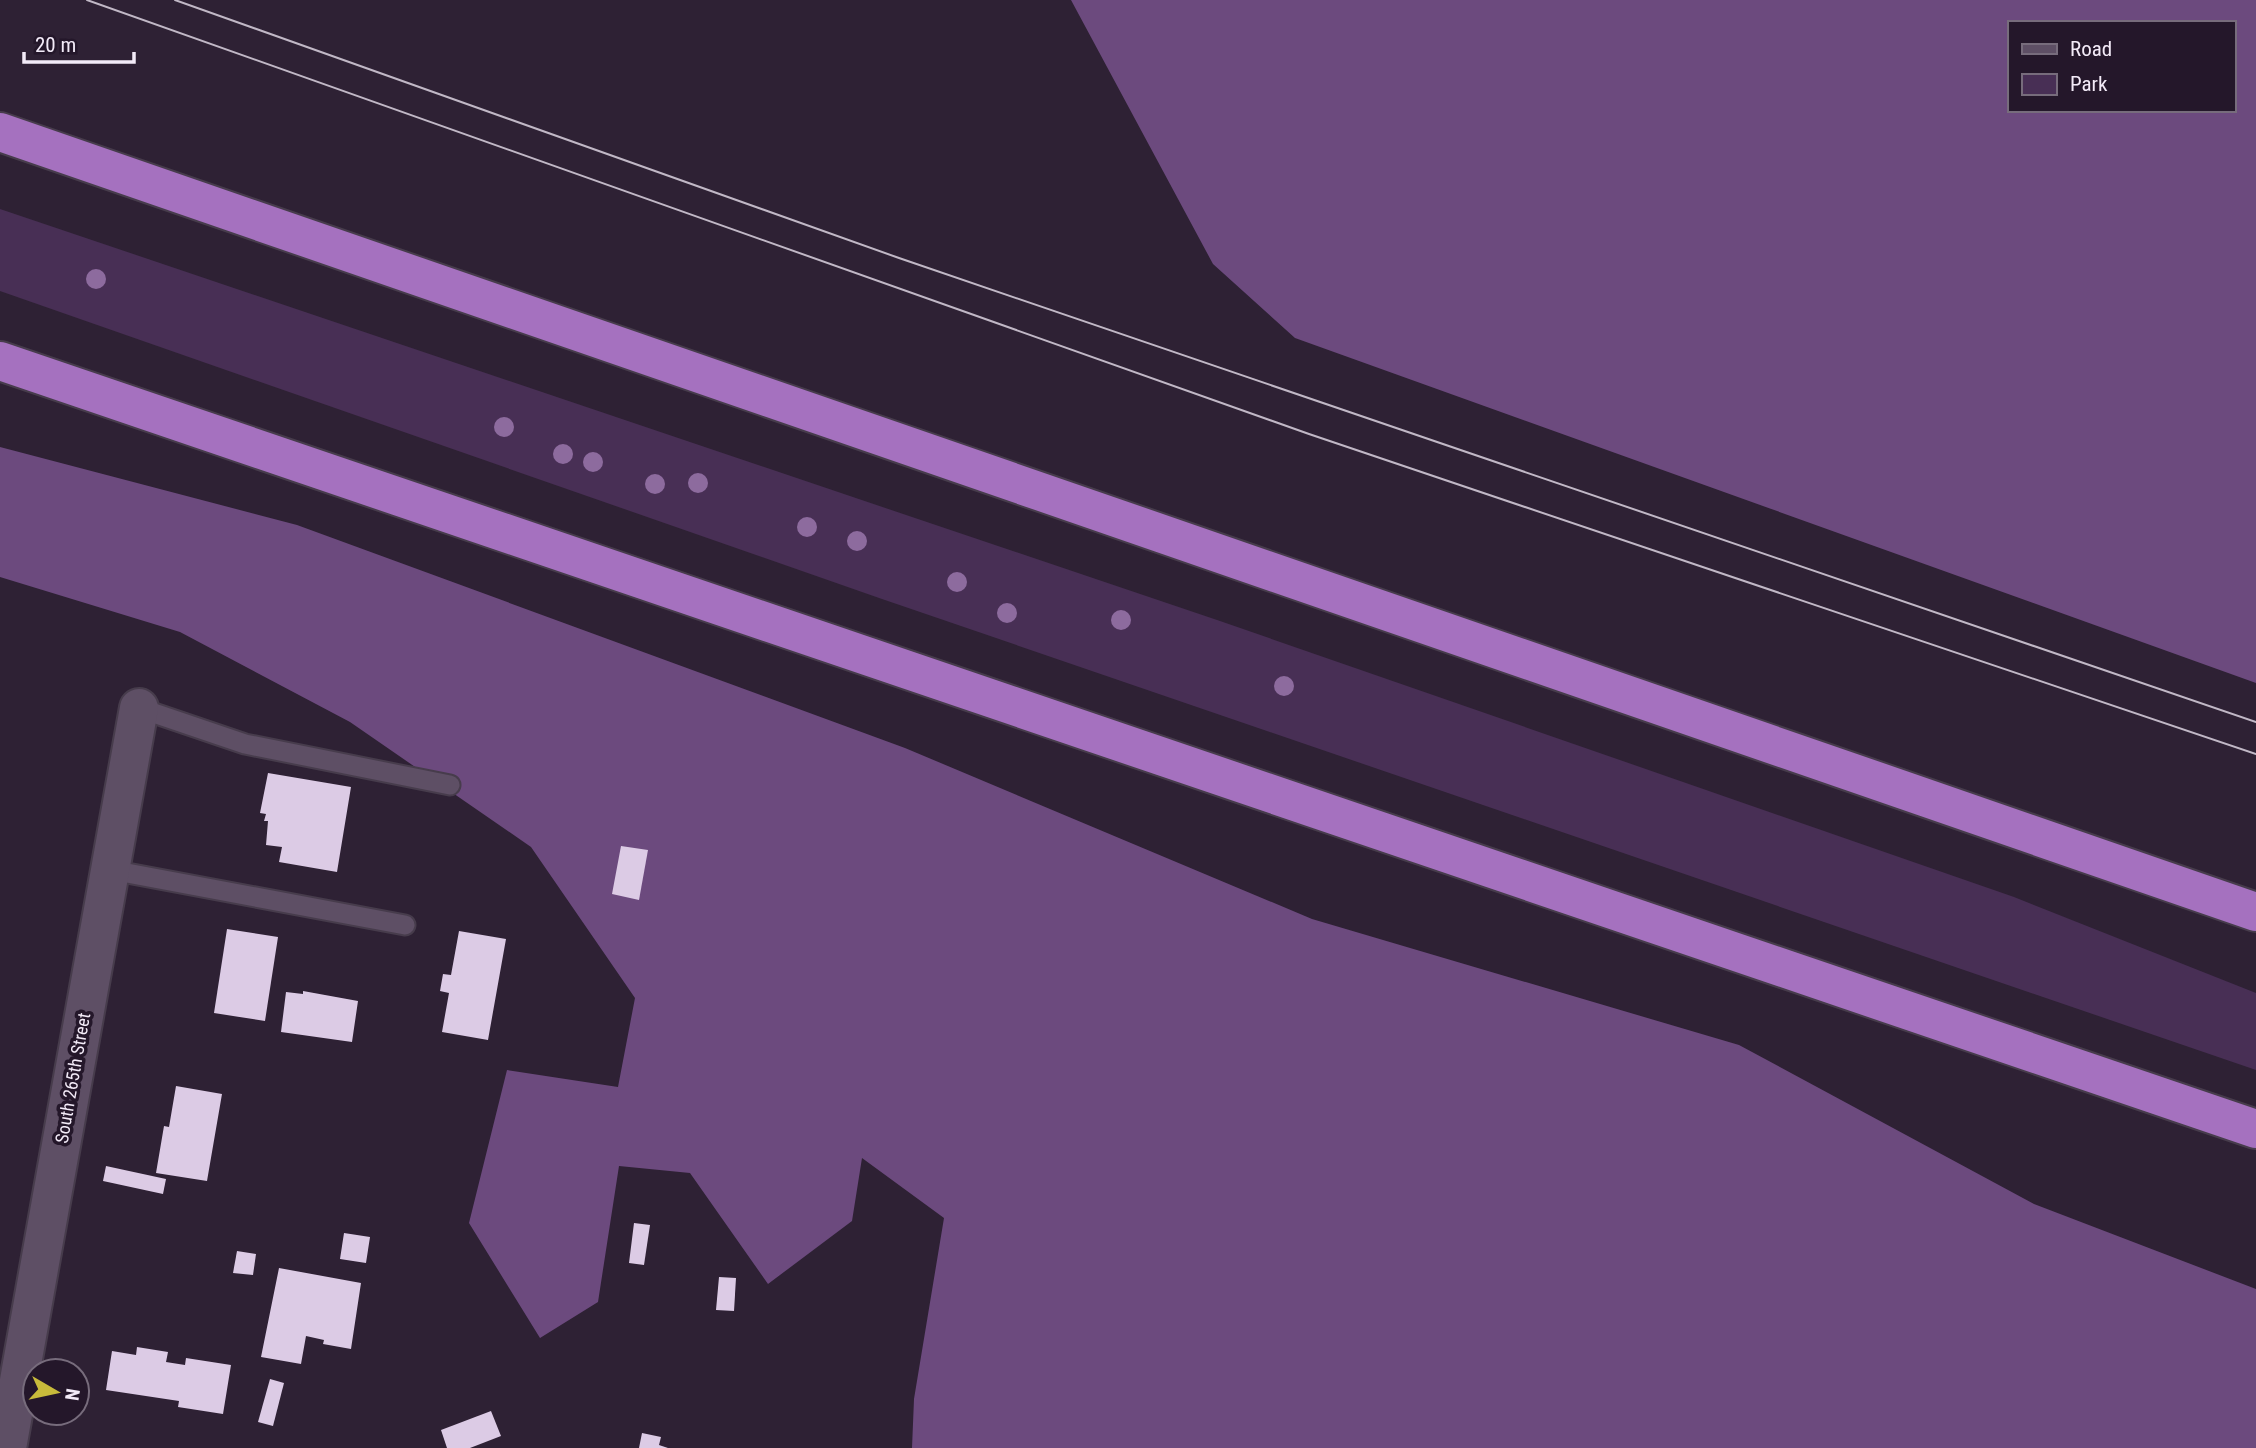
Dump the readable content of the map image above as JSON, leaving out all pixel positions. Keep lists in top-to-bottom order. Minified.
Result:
{"streets":{"street":["South 265th Street"]},"legend":["Road","Park"],"scale_bar":"20 m","north":"right"}
